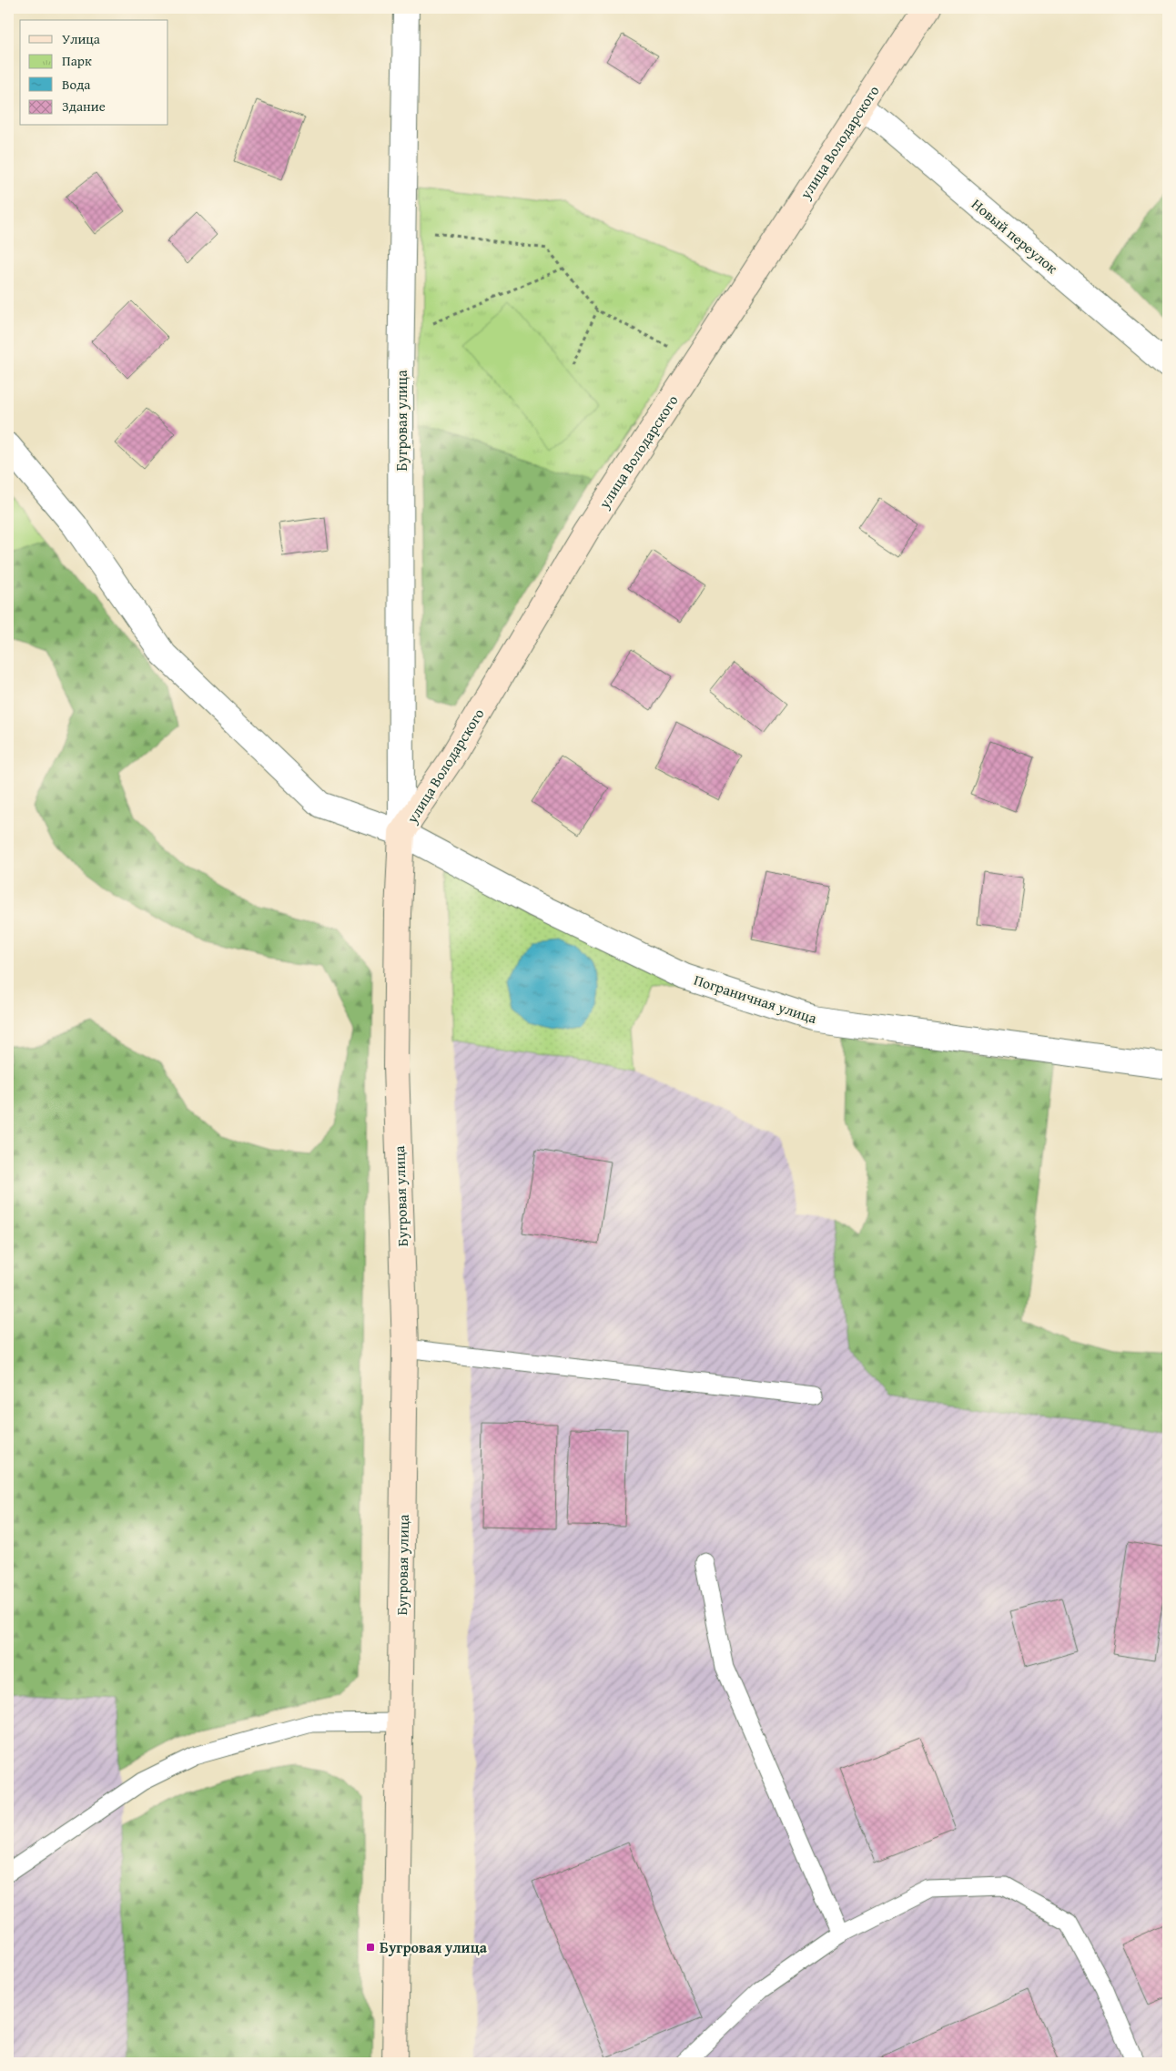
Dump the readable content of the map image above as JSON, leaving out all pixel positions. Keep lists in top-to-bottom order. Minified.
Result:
{"streets":{"street":["улица Володарского","Новый переулок","Бугровая улица","Пограничная улица"]},"crossings":[["улица Володарского","Новый переулок"],["улица Володарского","Бугровая улица"],["улица Володарского","Пограничная улица"],["Бугровая улица","Пограничная улица"]],"places":{"transit":["Бугровая улица"]},"legend":["Улица","Парк","Вода","Здание"]}
